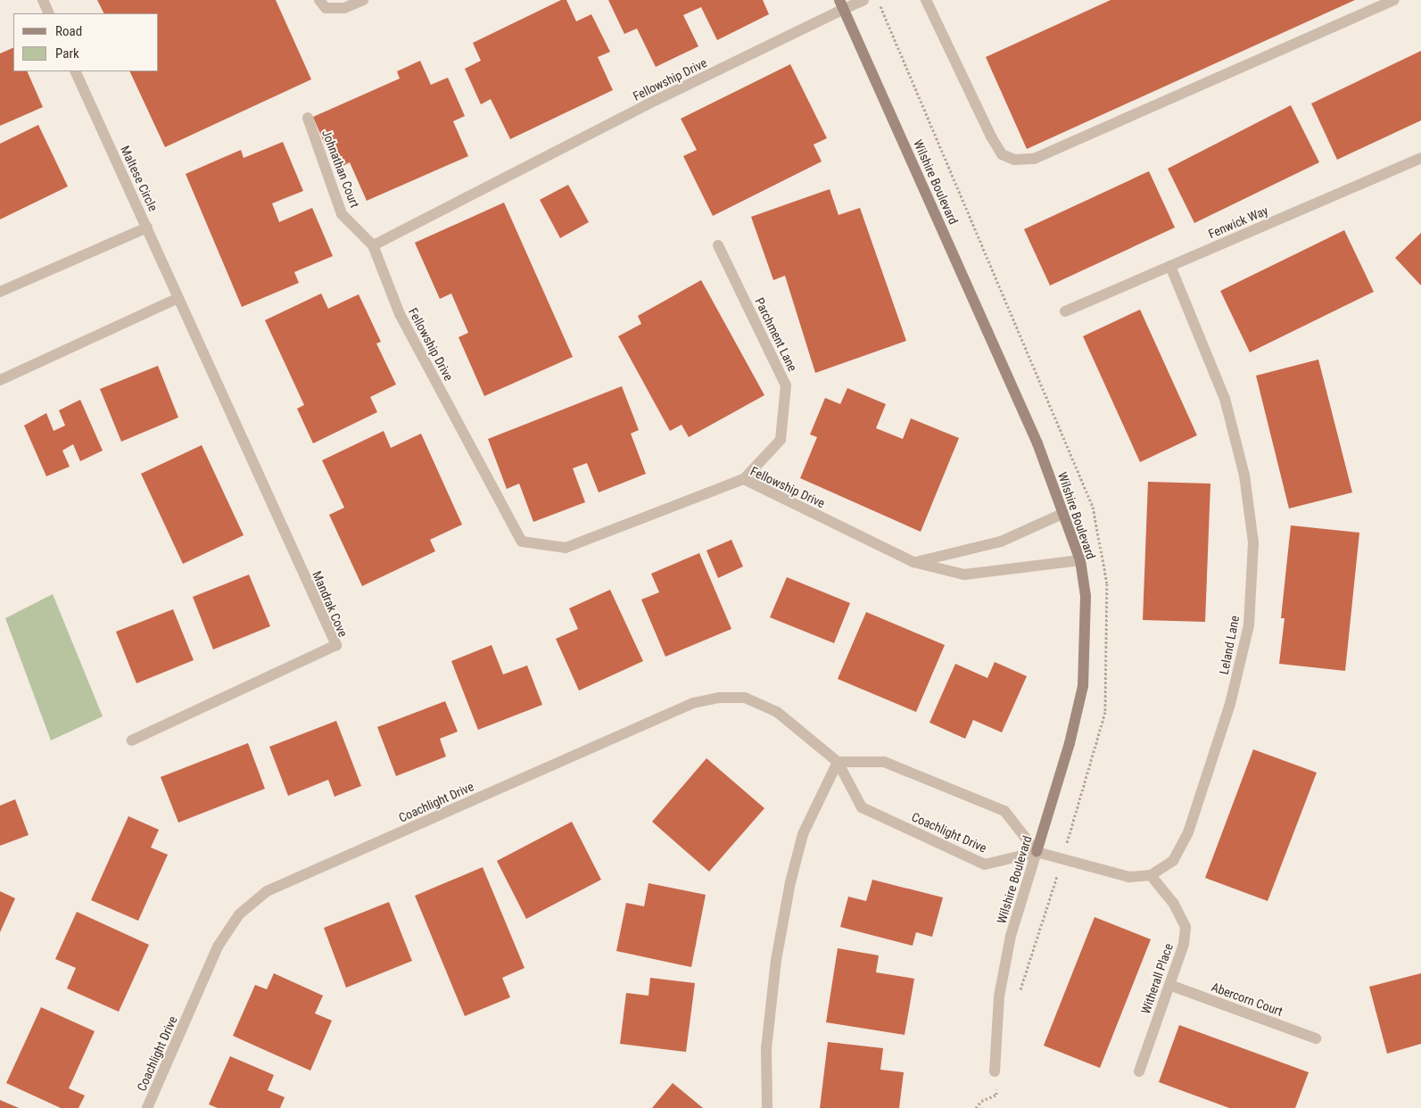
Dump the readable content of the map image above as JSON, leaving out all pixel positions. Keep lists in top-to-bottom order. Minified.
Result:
{"streets":{"street":["Fellowship Drive","Johnathan Court","Maltese Circle","Wilshire Boulevard","Fenwick Way","Parchment Lane","Mandrak Cove","Leland Lane","Coachlight Drive","Witherall Place","Abercorn Court"]},"crossings":[["Fellowship Drive","Johnathan Court"],["Fellowship Drive","Wilshire Boulevard"],["Fellowship Drive","Parchment Lane"],["Maltese Circle","Mandrak Cove"],["Wilshire Boulevard","Coachlight Drive"],["Fenwick Way","Leland Lane"],["Leland Lane","Witherall Place"],["Witherall Place","Abercorn Court"]],"legend":["Road","Park"]}
